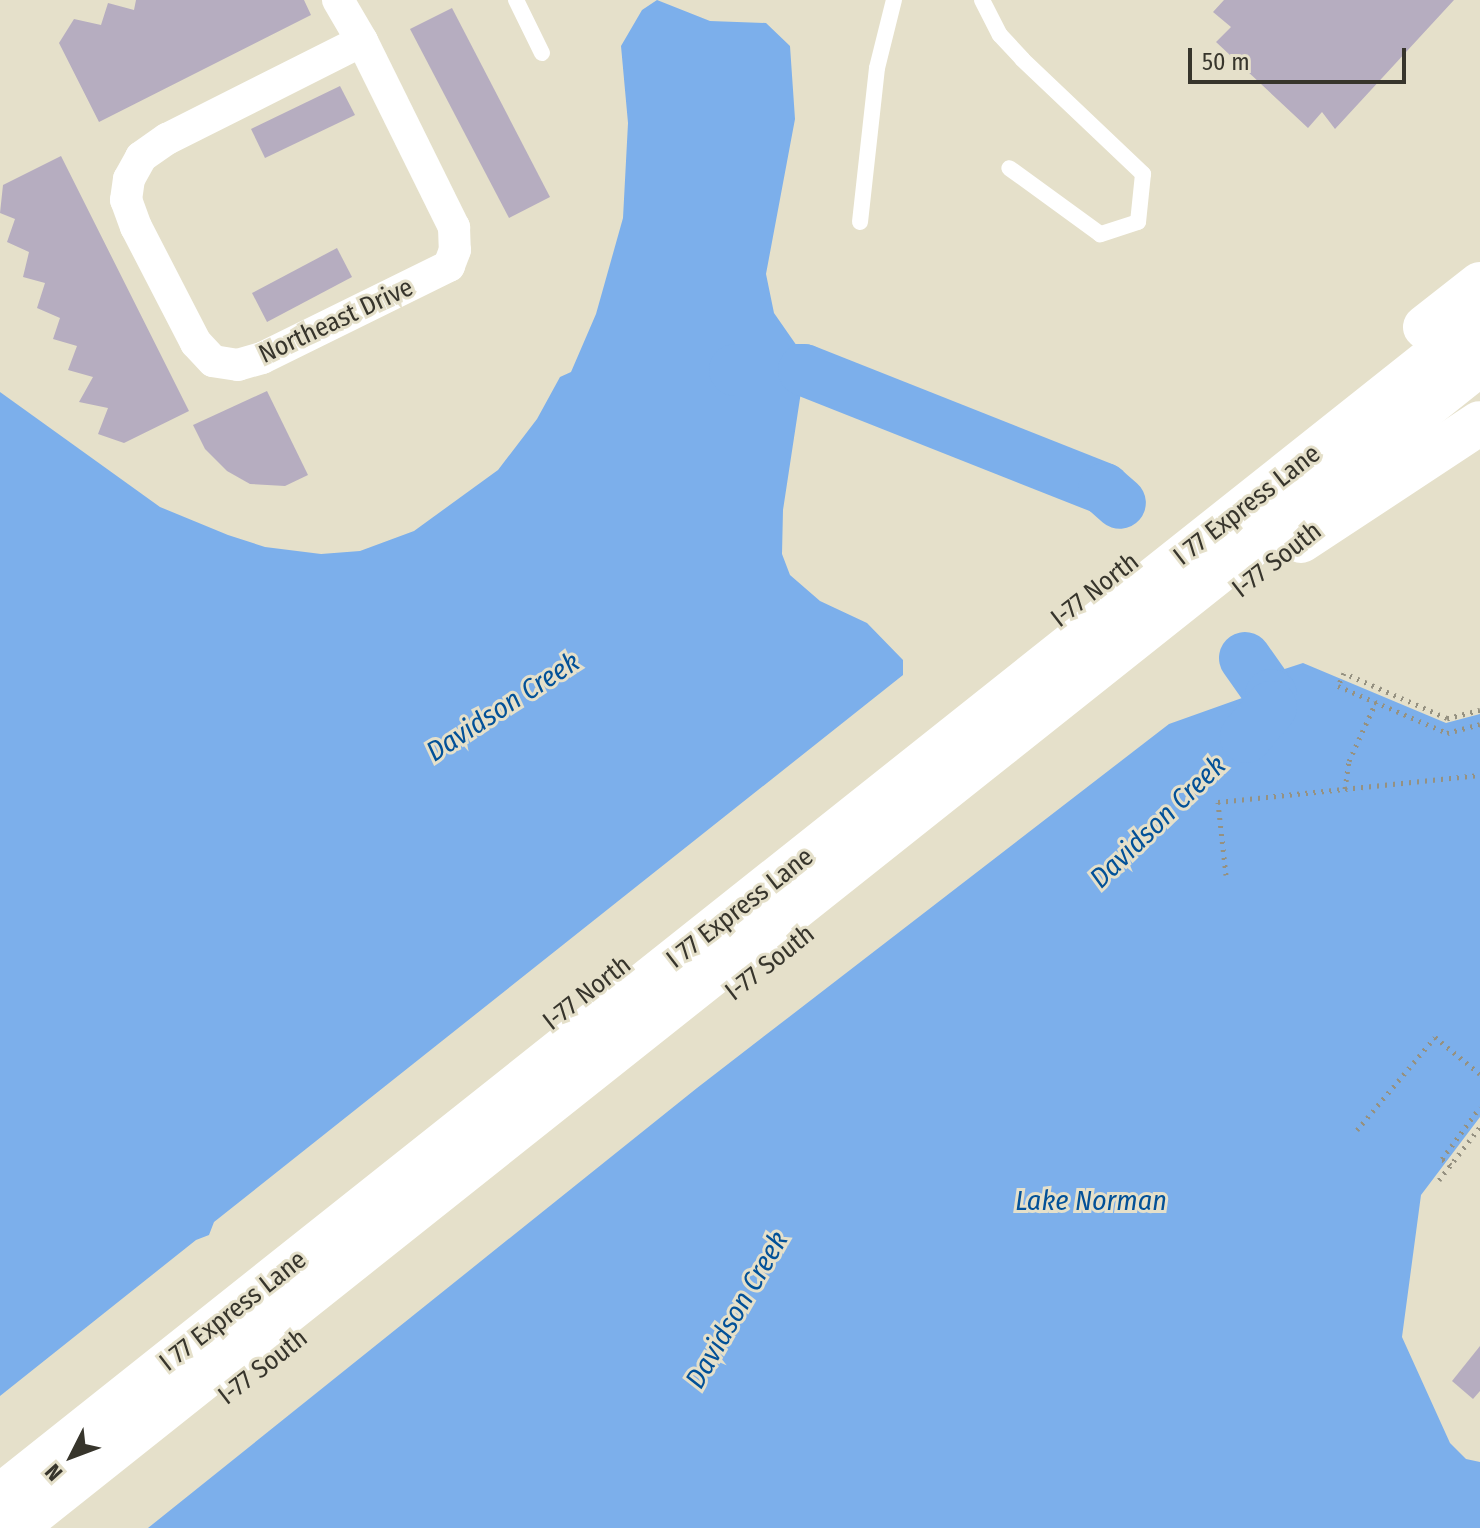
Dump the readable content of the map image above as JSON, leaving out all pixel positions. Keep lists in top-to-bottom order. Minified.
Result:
{"streets":{"highway":["I 77 Express Lane","I-77 South","I-77 North"],"street":["Northeast Drive"]},"water":["Davidson Creek","Lake Norman"],"scale_bar":"50 m","north":"bottom left"}
